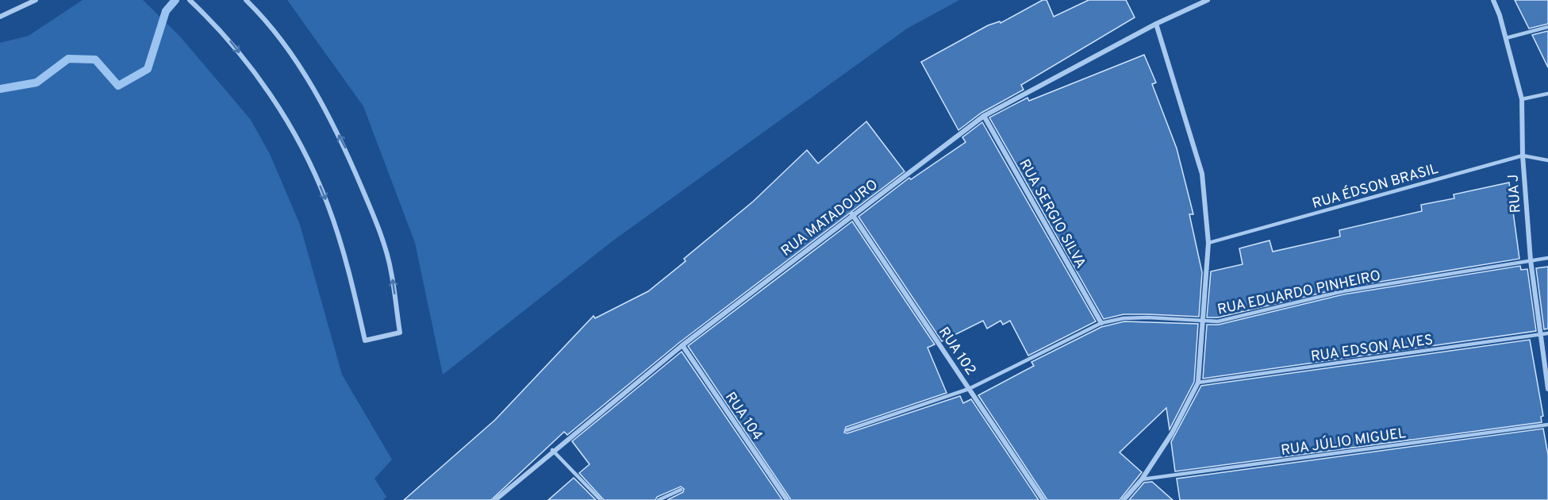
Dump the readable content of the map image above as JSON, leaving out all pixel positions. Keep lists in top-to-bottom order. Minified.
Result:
{"streets":{"street":["RUA J","RUA SERGIO SILVA","RUA MATADOURO","RUA 102","RUA 104"],"lane":["RUA ÉDSON BRASIL","RUA EDUARDO PINHEIRO","RUA EDSON ALVES","RUA JÚLIO MIGUEL"]},"crossings":[["RUA ÉDSON BRASIL","RUA J"],["RUA J","RUA EDUARDO PINHEIRO"],["RUA J","RUA EDSON ALVES"],["RUA SERGIO SILVA","RUA MATADOURO"],["RUA SERGIO SILVA","RUA EDUARDO PINHEIRO"],["RUA MATADOURO","RUA 102"],["RUA MATADOURO","RUA 104"],["RUA EDUARDO PINHEIRO","RUA 102"]]}
